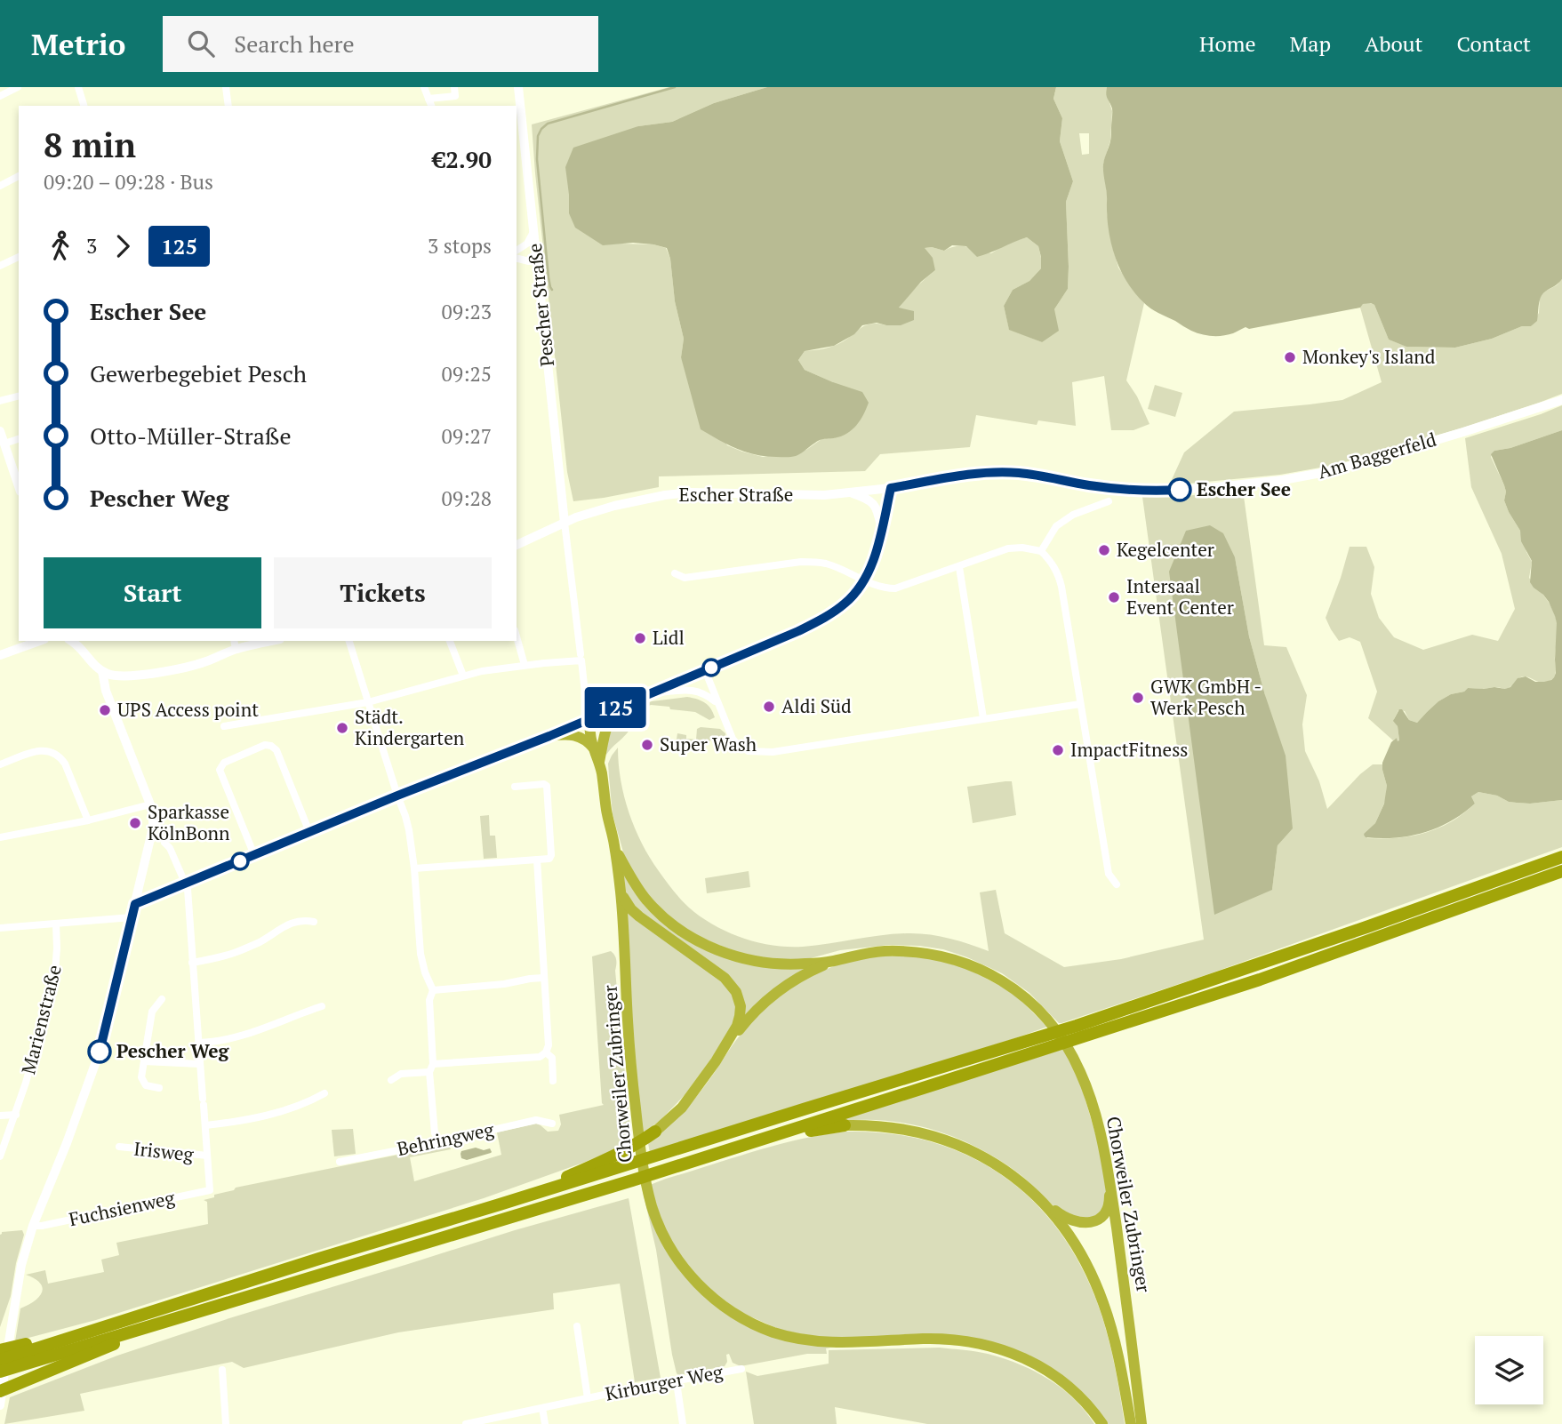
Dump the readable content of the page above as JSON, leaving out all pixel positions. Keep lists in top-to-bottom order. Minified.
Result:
{"streets":{"highway":["Chorweiler Zubringer"],"main road":["Am Baggerfeld","Escher Straße"],"street":["Pescher Straße","Marienstraße","Behringweg","Irisweg","Fuchsienweg","Kirburger Weg"]},"crossings":[["Pescher Straße","Escher Straße"],["Am Baggerfeld","Escher Straße"],["Irisweg","Fuchsienweg"]],"places":["Monkey's Island","Escher See","Kegelcenter","Intersaal Event Center","Lidl","GWK GmbH - Werk Pesch","Aldi Süd","UPS Access point","Städt. Kindergarten","Super Wash","ImpactFitness","Sparkasse KölnBonn","Pescher Weg"],"lines":["bus line 125"],"page":{"header":"Metrio","search":"Search here","nav":["Home","Map","About","Contact"],"on_map":"125","heading":["8 min","09:20 – 09:28 · Bus","€2.90"],"legs":["3","125","3 stops"],"list":[{"name":"Escher See","value":"09:23"},{"name":"Gewerbegebiet Pesch","value":"09:25"},{"name":"Otto-Müller-Straße","value":"09:27"},{"name":"Pescher Weg","value":"09:28"}],"buttons":["Start","Tickets"]}}
